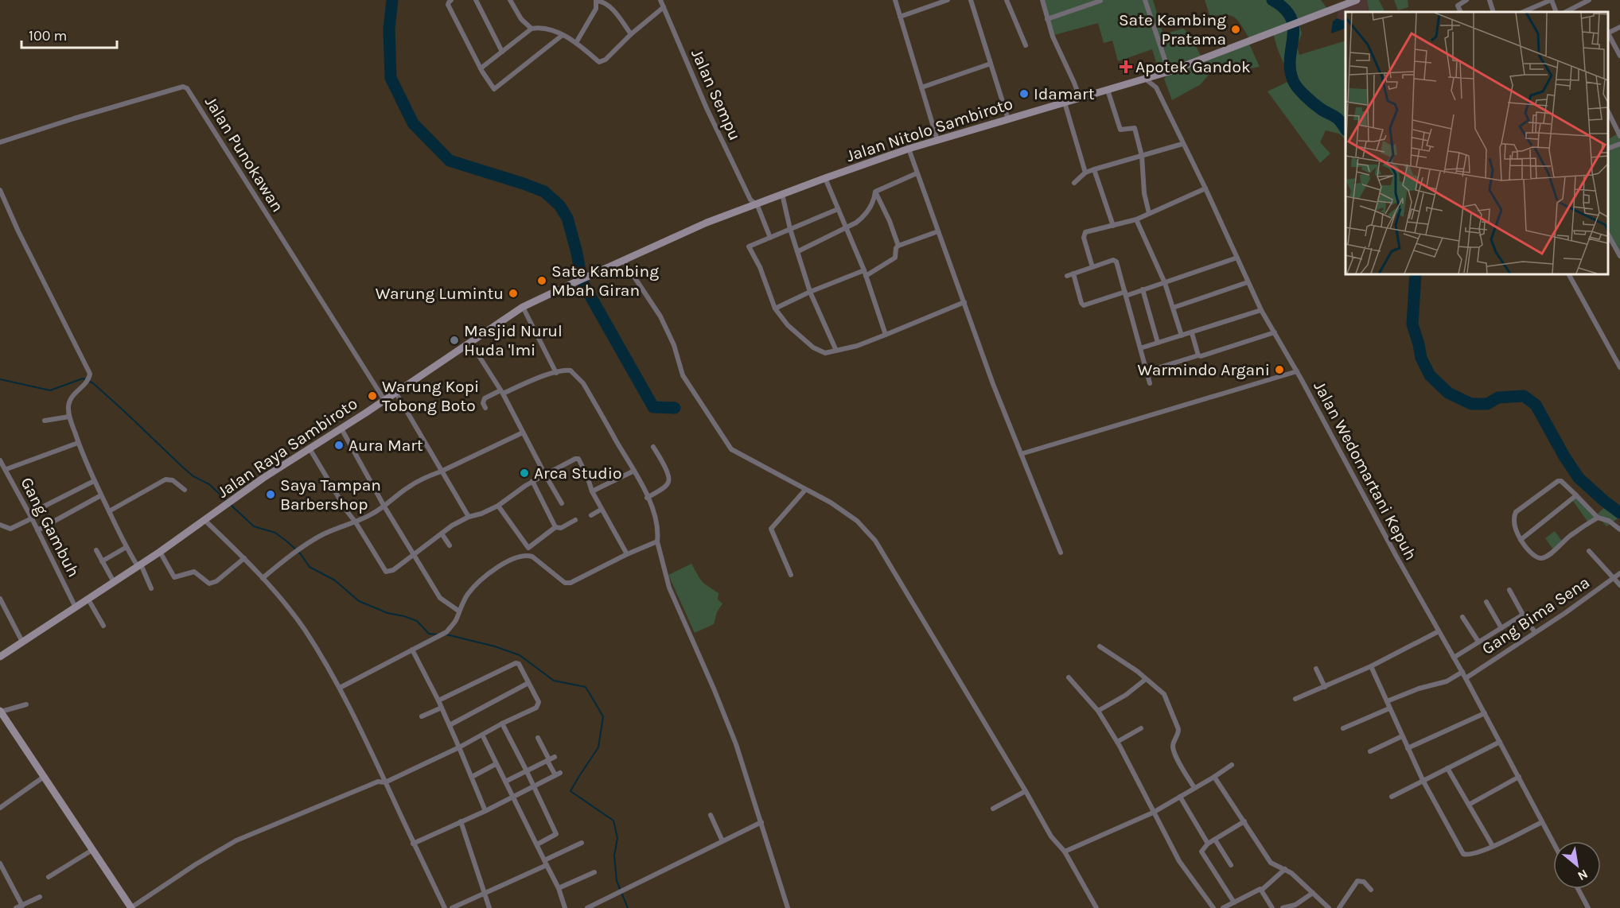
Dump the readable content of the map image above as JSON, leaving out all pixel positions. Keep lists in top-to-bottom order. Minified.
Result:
{"streets":{"street":["Jalan Sempu","Jalan Nitolo Sambiroto","Jalan Punokawan","Jalan Raya Sambiroto","Jalan Wedomartani Kepuh","Gang Gambuh","Gang Bima Sena"]},"crossings":[["Jalan Sempu","Jalan Nitolo Sambiroto"],["Jalan Nitolo Sambiroto","Jalan Raya Sambiroto"],["Jalan Nitolo Sambiroto","Jalan Wedomartani Kepuh"],["Jalan Punokawan","Jalan Raya Sambiroto"],["Jalan Raya Sambiroto","Gang Gambuh"],["Jalan Wedomartani Kepuh","Gang Bima Sena"]],"places":{"other":["Sate Kambing Pratama","Idamart","Sate Kambing Mbah Giran","Warung Lumintu","Masjid Nurul Huda 'lmi","Warmindo Argani","Warung Kopi Tobong Boto","Aura Mart","Arca Studio","Saya Tampan Barbershop"],"health":["Apotek Gandok"]},"scale_bar":"100 m","north":"bottom right"}
